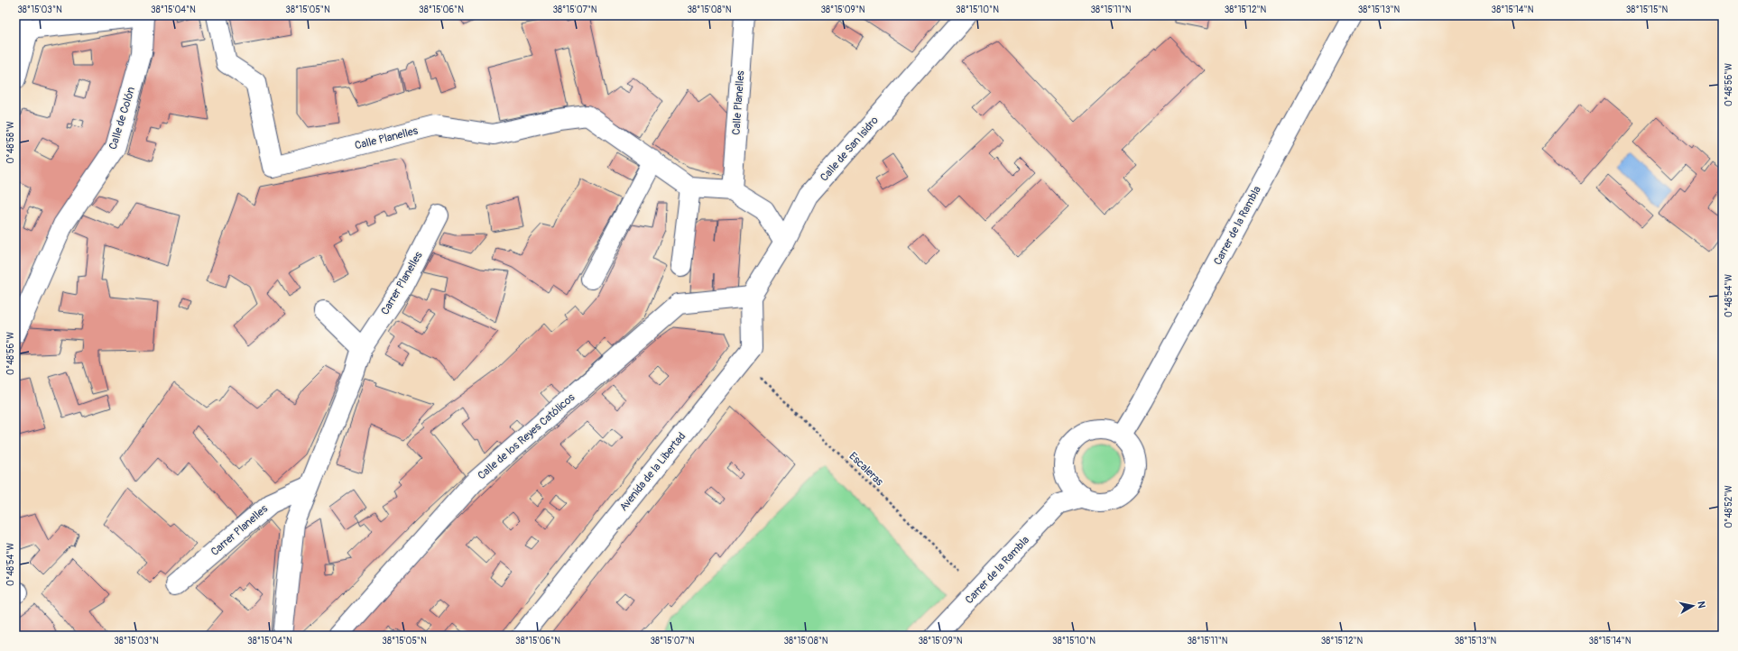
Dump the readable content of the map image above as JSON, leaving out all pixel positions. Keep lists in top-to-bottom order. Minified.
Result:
{"streets":{"street":["Calle Planelles","Calle de Colón","Calle de San Isidro","Carrer de la Rambla","Carrer Planelles","Calle de los Reyes Católicos","Avenida de la Libertad"],"path":["Escaleras"]},"crossings":[["Calle de San Isidro","Calle de los Reyes Católicos"],["Calle de San Isidro","Avenida de la Libertad"],["Carrer de la Rambla","Escaleras"],["Calle de los Reyes Católicos","Avenida de la Libertad"],["Escaleras","Avenida de la Libertad"]],"north":"right","coordinates":["38°15'03\"N","38°15'04\"N","38°15'05\"N","38°15'06\"N","38°15'07\"N","38°15'08\"N","38°15'09\"N","38°15'10\"N","38°15'11\"N","38°15'12\"N","38°15'13\"N","38°15'14\"N","38°15'15\"N","0°48'56\"W","0°48'58\"W","0°48'54\"W","0°48'52\"W"]}
